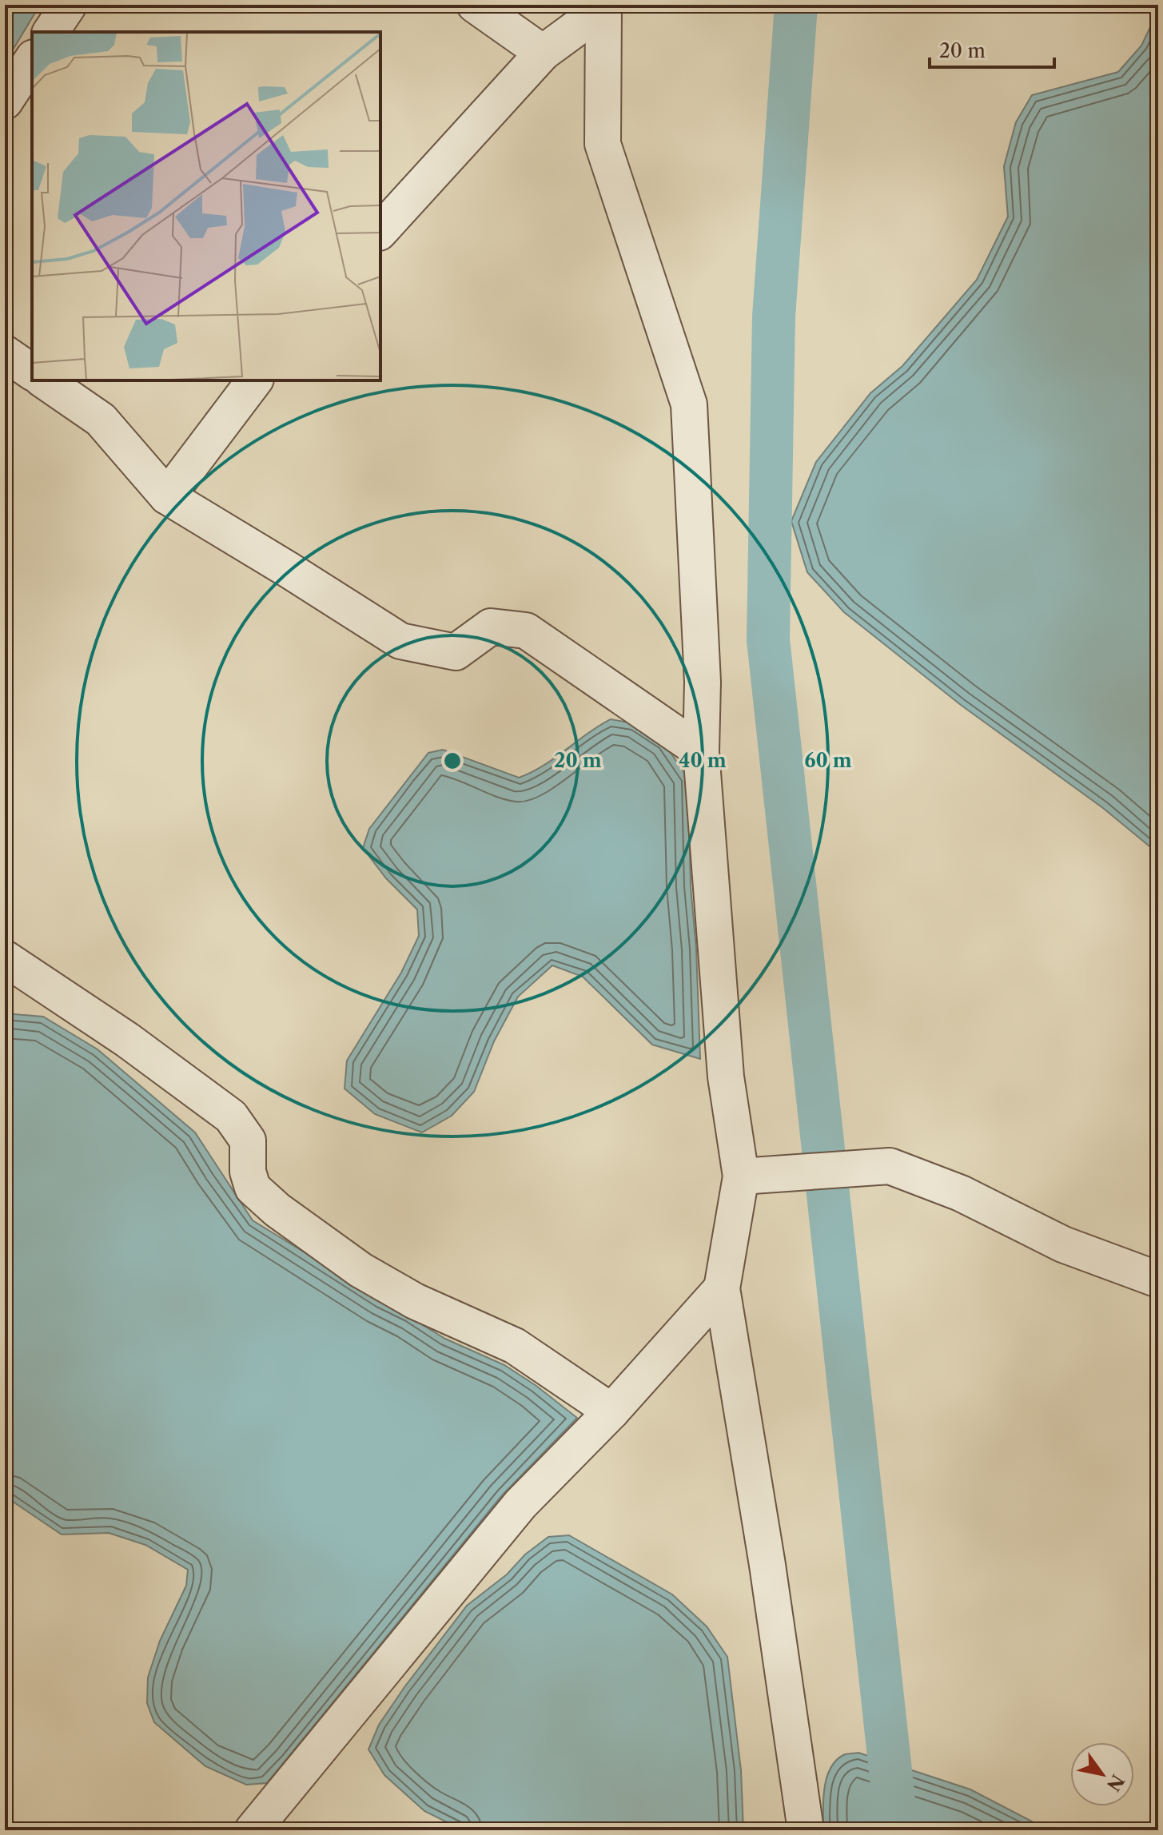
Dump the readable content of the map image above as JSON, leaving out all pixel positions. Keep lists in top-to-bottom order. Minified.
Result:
{"scale_bar":"20 m","north":"bottom right","rings":["20 m","40 m","60 m"]}
